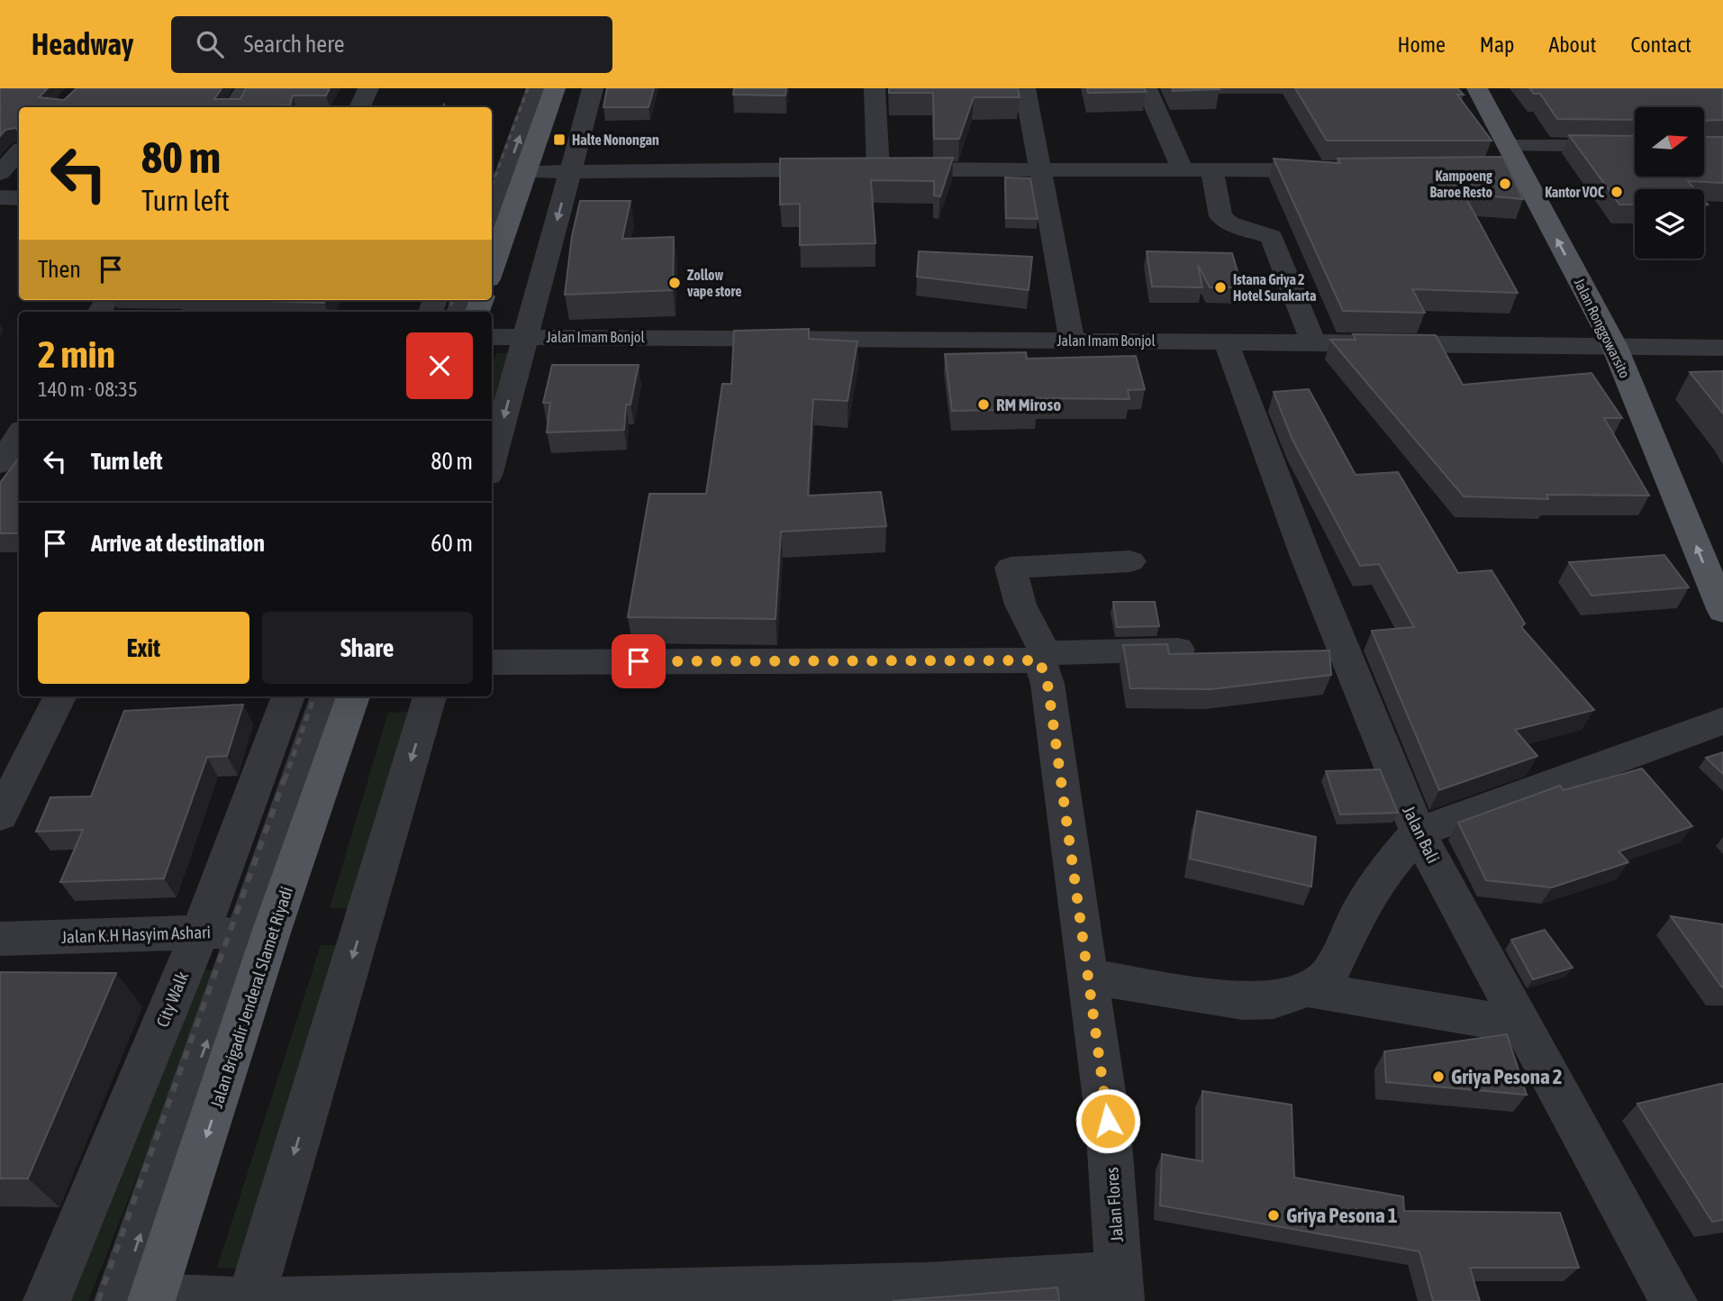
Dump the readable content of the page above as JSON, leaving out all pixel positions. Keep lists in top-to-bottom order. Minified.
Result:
{"streets":{"main road":["Jalan Ronggowarsito","Jalan Brigadir Jenderal Slamet Riyadi"],"street":["Jalan Imam Bonjol","Jalan Bali","Jalan K.H Hasyim Ashari","City Walk","Jalan Flores"]},"crossings":[["Jalan Ronggowarsito","Jalan Imam Bonjol"],["Jalan Imam Bonjol","Jalan Bali"],["Jalan K.H Hasyim Ashari","Jalan Brigadir Jenderal Slamet Riyadi"],["Jalan K.H Hasyim Ashari","City Walk"]],"one_way":["Jalan Ronggowarsito"],"places":{"transit":["Halte Nonongan"],"other":["Kampoeng Baroe Resto","Kantor VOC","Zollow vape store","Istana Griya 2 Hotel Surakarta","RM Miroso","Griya Pesona 2","Griya Pesona 1"]},"north":"right","page":{"header":"Headway","search":"Search here","nav":["Home","Map","About","Contact"],"turn":["80 m","Turn left"],"then":"Then","heading":["2 min","140 m · 08:35"],"list":[{"name":"Turn left","value":"80 m"},{"name":"Arrive at destination","value":"60 m"}],"buttons":["Exit","Share"]}}
